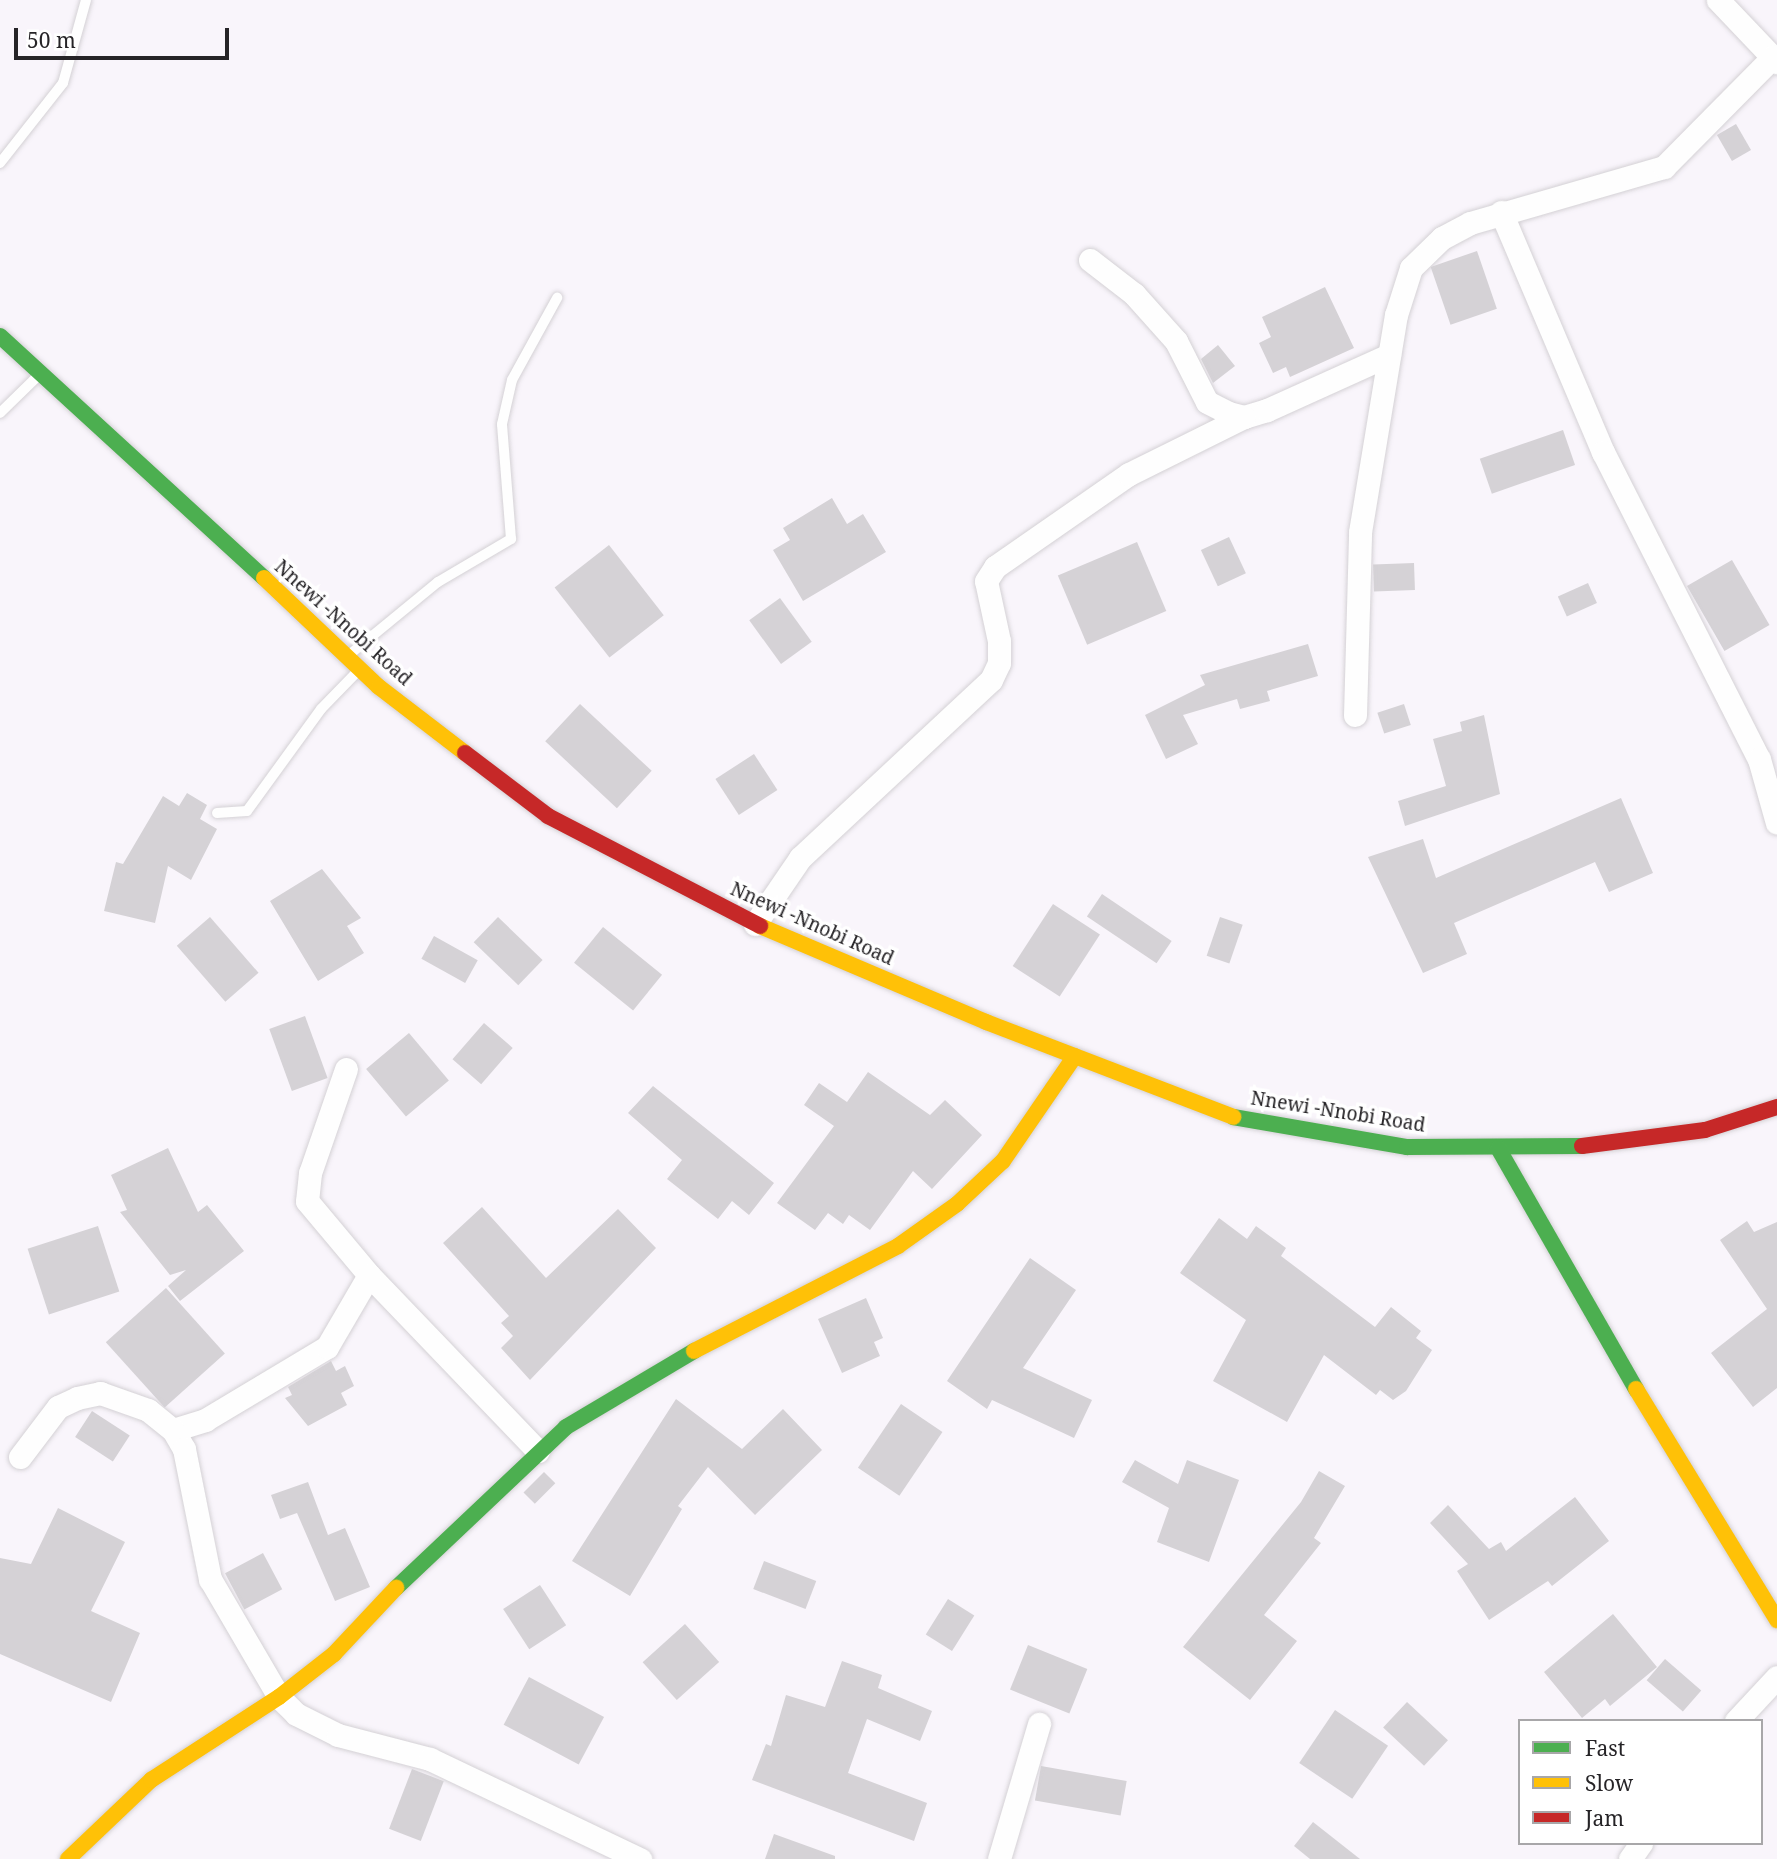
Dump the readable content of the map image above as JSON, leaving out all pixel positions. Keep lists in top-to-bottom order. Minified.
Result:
{"streets":{"main road":["Nnewi -Nnobi Road"]},"legend":["Fast","Slow","Jam"],"scale_bar":"50 m"}
